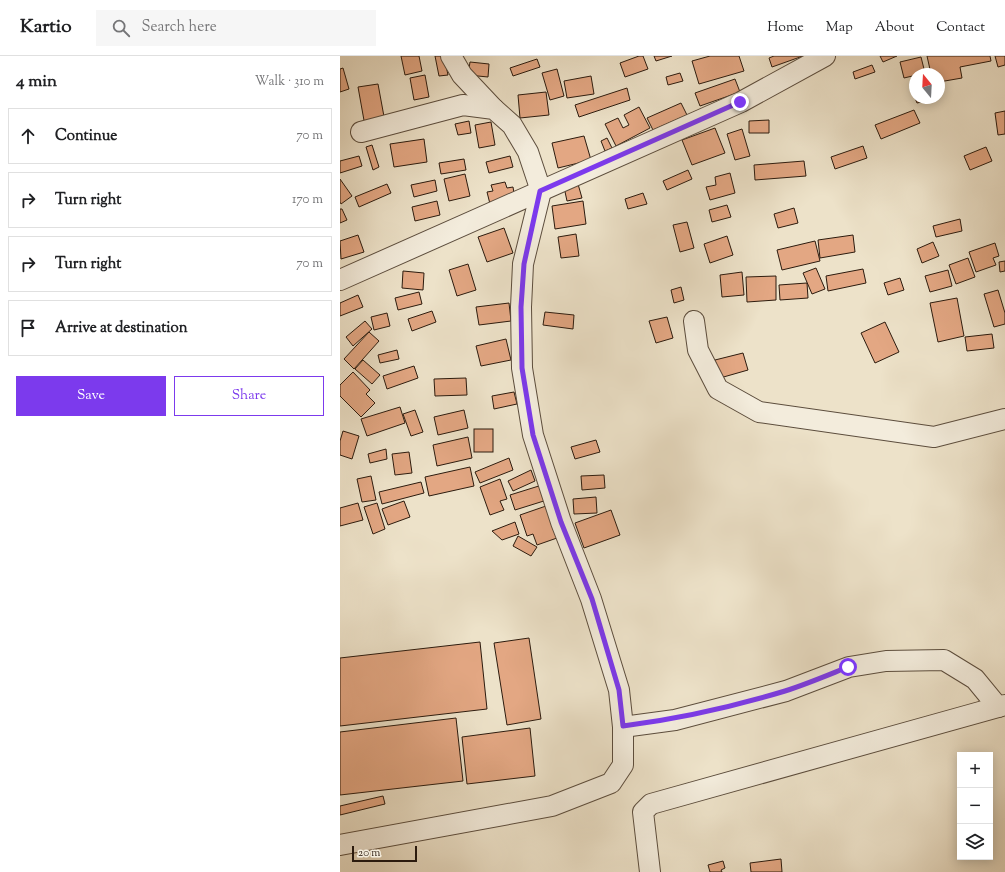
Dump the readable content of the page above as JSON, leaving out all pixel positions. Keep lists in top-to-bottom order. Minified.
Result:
{"scale_bar":"20 m","north":"top","page":{"header":"Kartio","search":"Search here","nav":["Home","Map","About","Contact"],"heading":["4 min","Walk · 310 m"],"list":[["Continue","70 m"],["Turn right","170 m"],["Turn right","70 m"],"Arrive at destination"],"buttons":["Save","Share"],"map_buttons":["+","−"],"scale":"20 m"}}
